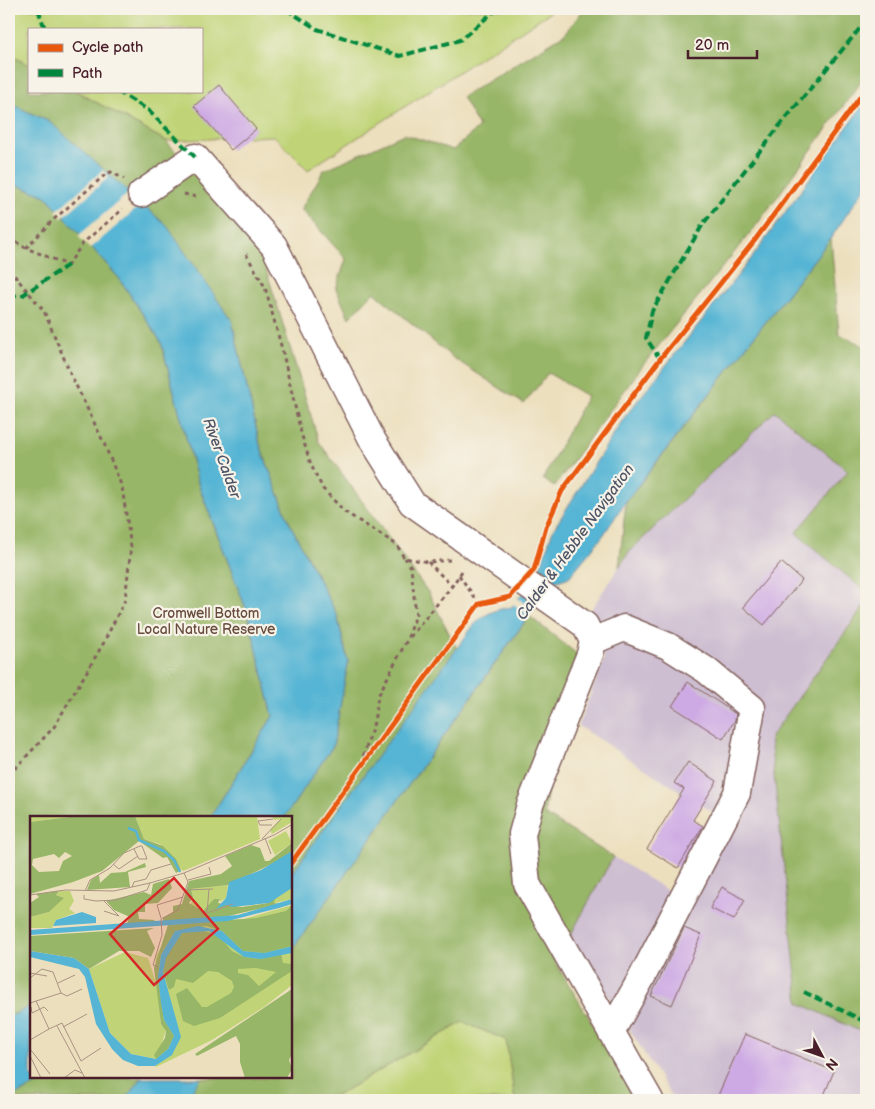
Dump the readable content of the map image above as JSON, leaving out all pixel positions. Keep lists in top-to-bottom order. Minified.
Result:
{"water":["River Calder","Calder & Hebble Navigation"],"parks":["Cromwell Bottom Local Nature Reserve"],"legend":["Cycle path","Path"],"scale_bar":"20 m","north":"bottom right"}
